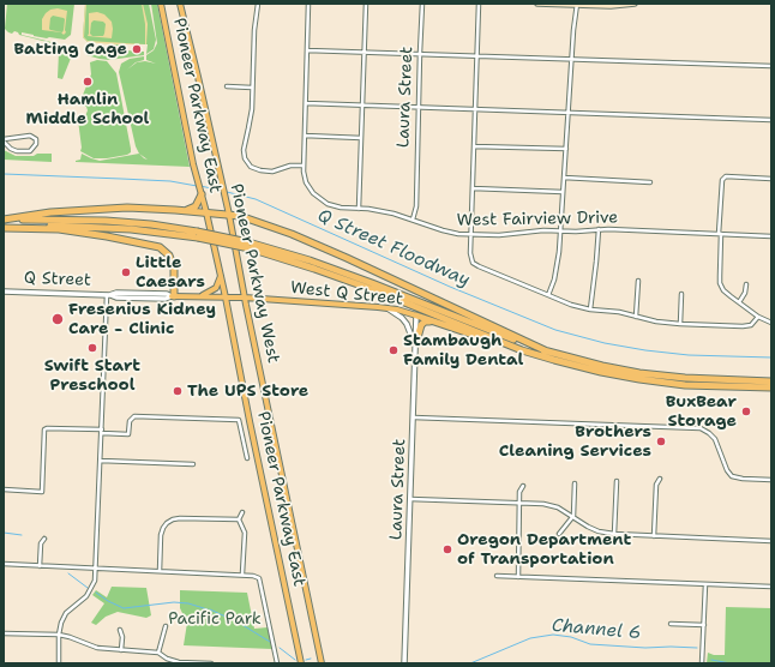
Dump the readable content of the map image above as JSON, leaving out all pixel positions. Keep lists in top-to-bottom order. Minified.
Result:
{"streets":{"main road":["Pioneer Parkway East","Pioneer Parkway West","Q Street","West Q Street"],"street":["Laura Street","West Fairview Drive"]},"crossings":[["Laura Street","West Fairview Drive"],["Laura Street","West Q Street"],["Pioneer Parkway East","Q Street"],["Pioneer Parkway West","Q Street"],["Pioneer Parkway West","West Q Street"],["Q Street","West Q Street"]],"water":["Q Street Floodway","Channel 6"],"parks":["Pacific Park"],"places":["Batting Cage","Hamlin Middle School","Little Caesars","Fresenius Kidney Care - Clinic","Swift Start Preschool","Stambaugh Family Dental","The UPS Store","BuxBear Storage","Brothers Cleaning Services","Oregon Department of Transportation"]}
